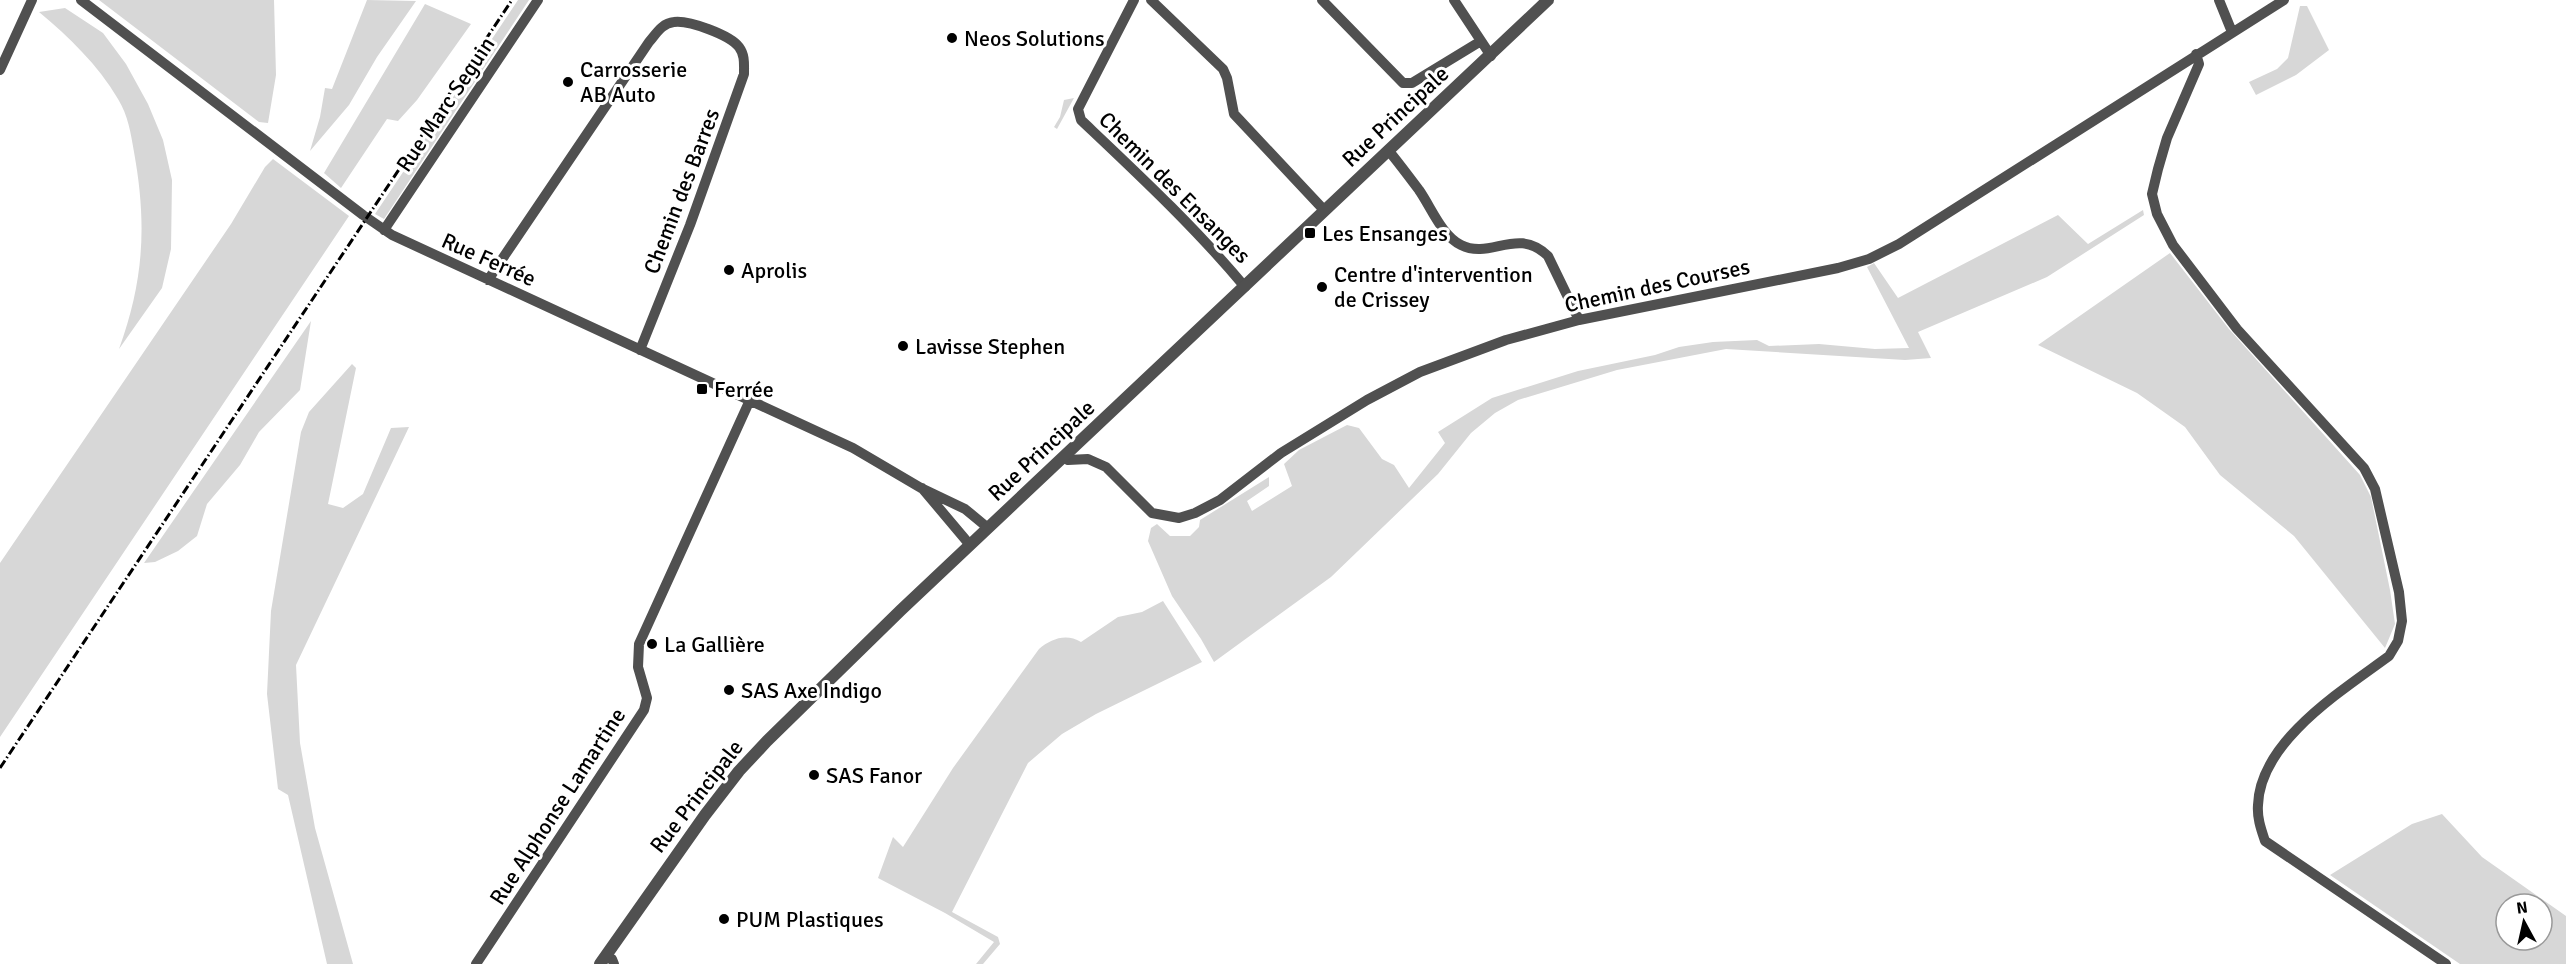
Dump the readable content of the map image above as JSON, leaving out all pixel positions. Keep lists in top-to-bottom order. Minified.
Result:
{"streets":{"street":["Rue Marc Seguin","Rue Principale","Chemin des Ensanges","Chemin des Barres","Rue Ferrée","Chemin des Courses","Rue Alphonse Lamartine"]},"crossings":[["Rue Marc Seguin","Rue Ferrée"],["Rue Principale","Chemin des Ensanges"],["Rue Principale","Rue Ferrée"],["Rue Principale","Chemin des Courses"],["Chemin des Barres","Rue Ferrée"],["Rue Ferrée","Rue Alphonse Lamartine"]],"places":{"other":["Neos Solutions","Carrosserie AB Auto","Aprolis","Centre d'intervention de Crissey","Lavisse Stephen","La Gallière","SAS Axe Indigo","SAS Fanor","PUM Plastiques"],"transit":["Les Ensanges","Ferrée"]},"north":"top"}
